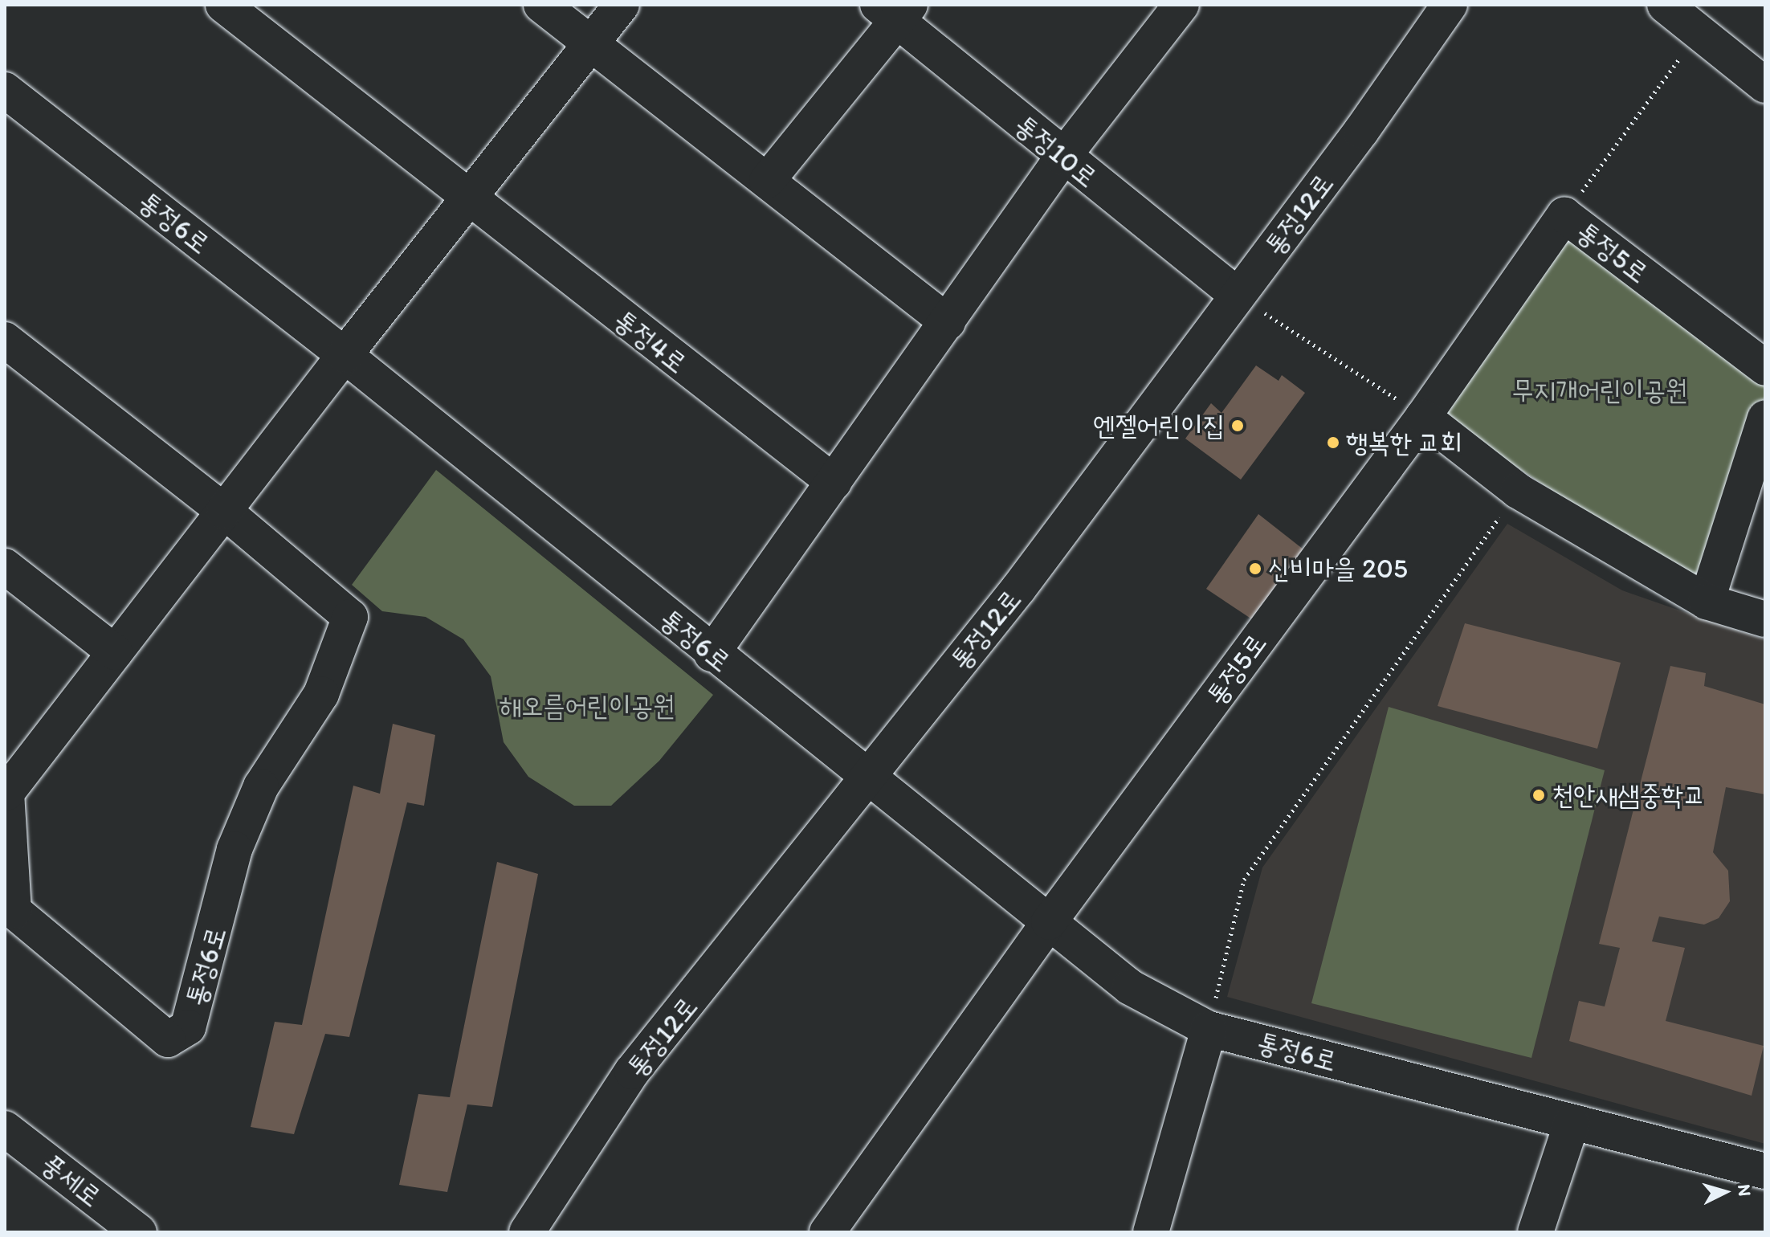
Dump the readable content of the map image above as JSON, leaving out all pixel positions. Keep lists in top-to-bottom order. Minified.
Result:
{"streets":{"street":["통정10로","통정12로","통정6로","통정5로","통정4로","풍세로"]},"crossings":[["통정10로","통정12로"],["통정12로","통정6로"],["통정6로","통정5로"]],"parks":["무지개어린이공원","해오름어린이공원"],"places":["엔젤어린이집","행복한 교회","신비마을 205","천안새샘중학교"],"north":"right"}
